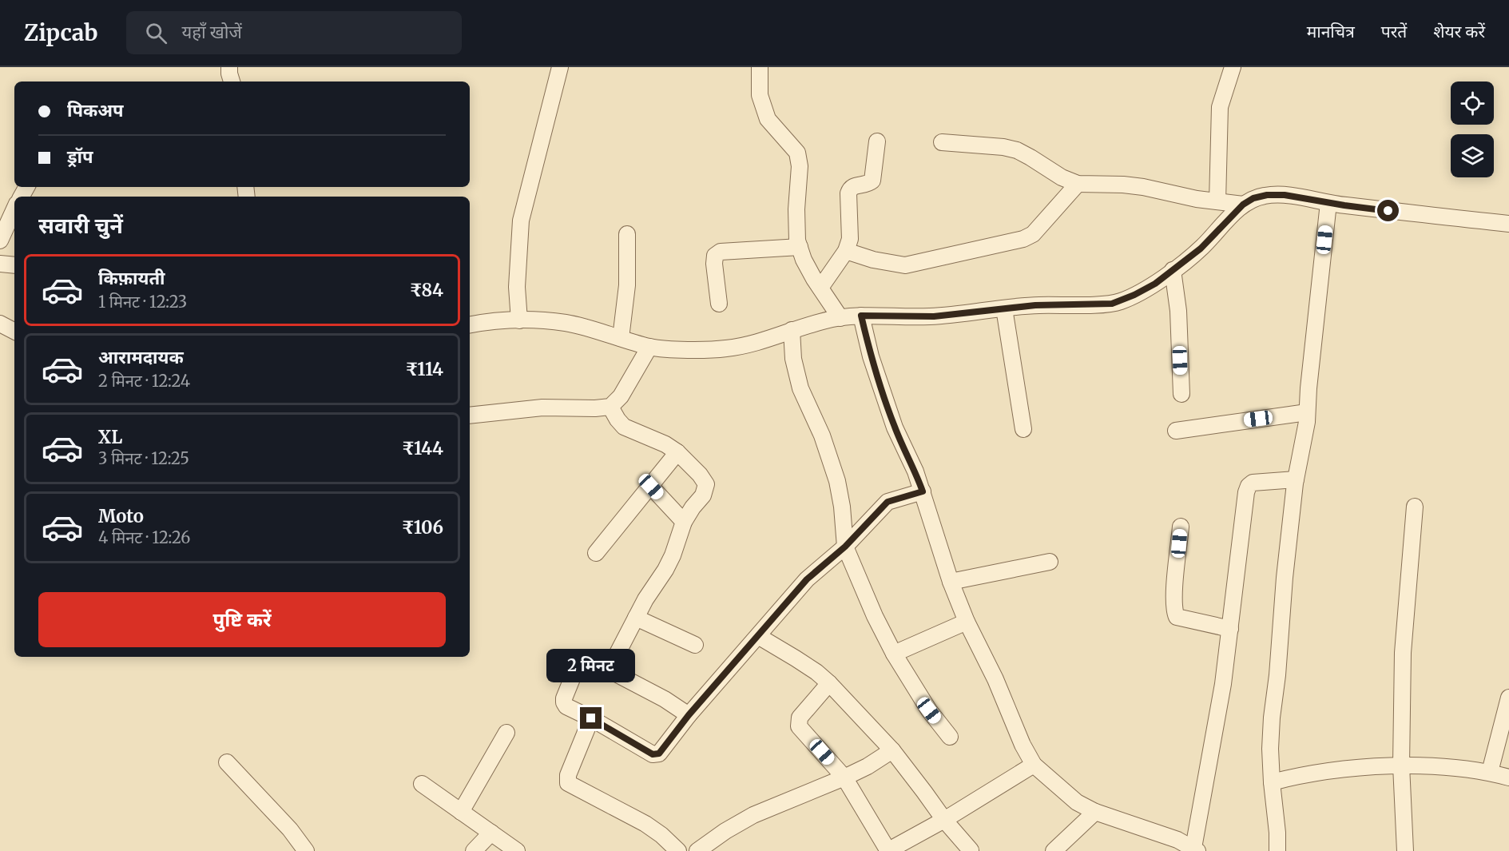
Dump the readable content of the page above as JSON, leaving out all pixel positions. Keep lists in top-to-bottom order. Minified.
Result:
{"page":{"header":"Zipcab","search":"यहाँ खोजें","nav":["मानचित्र","परतें","शेयर करें"],"banner":["पिकअप","ड्रॉप"],"heading":"सवारी चुनें","list":[{"name":"किफ़ायती","note":"1 मिनट · 12:23","value":"₹84"},{"name":"आरामदायक","note":"2 मिनट · 12:24","value":"₹114"},{"name":"XL","note":"3 मिनट · 12:25","value":"₹144"},{"name":"Moto","note":"4 मिनट · 12:26","value":"₹106"}],"buttons":"पुष्टि करें","bubble":"2 मिनट"}}
